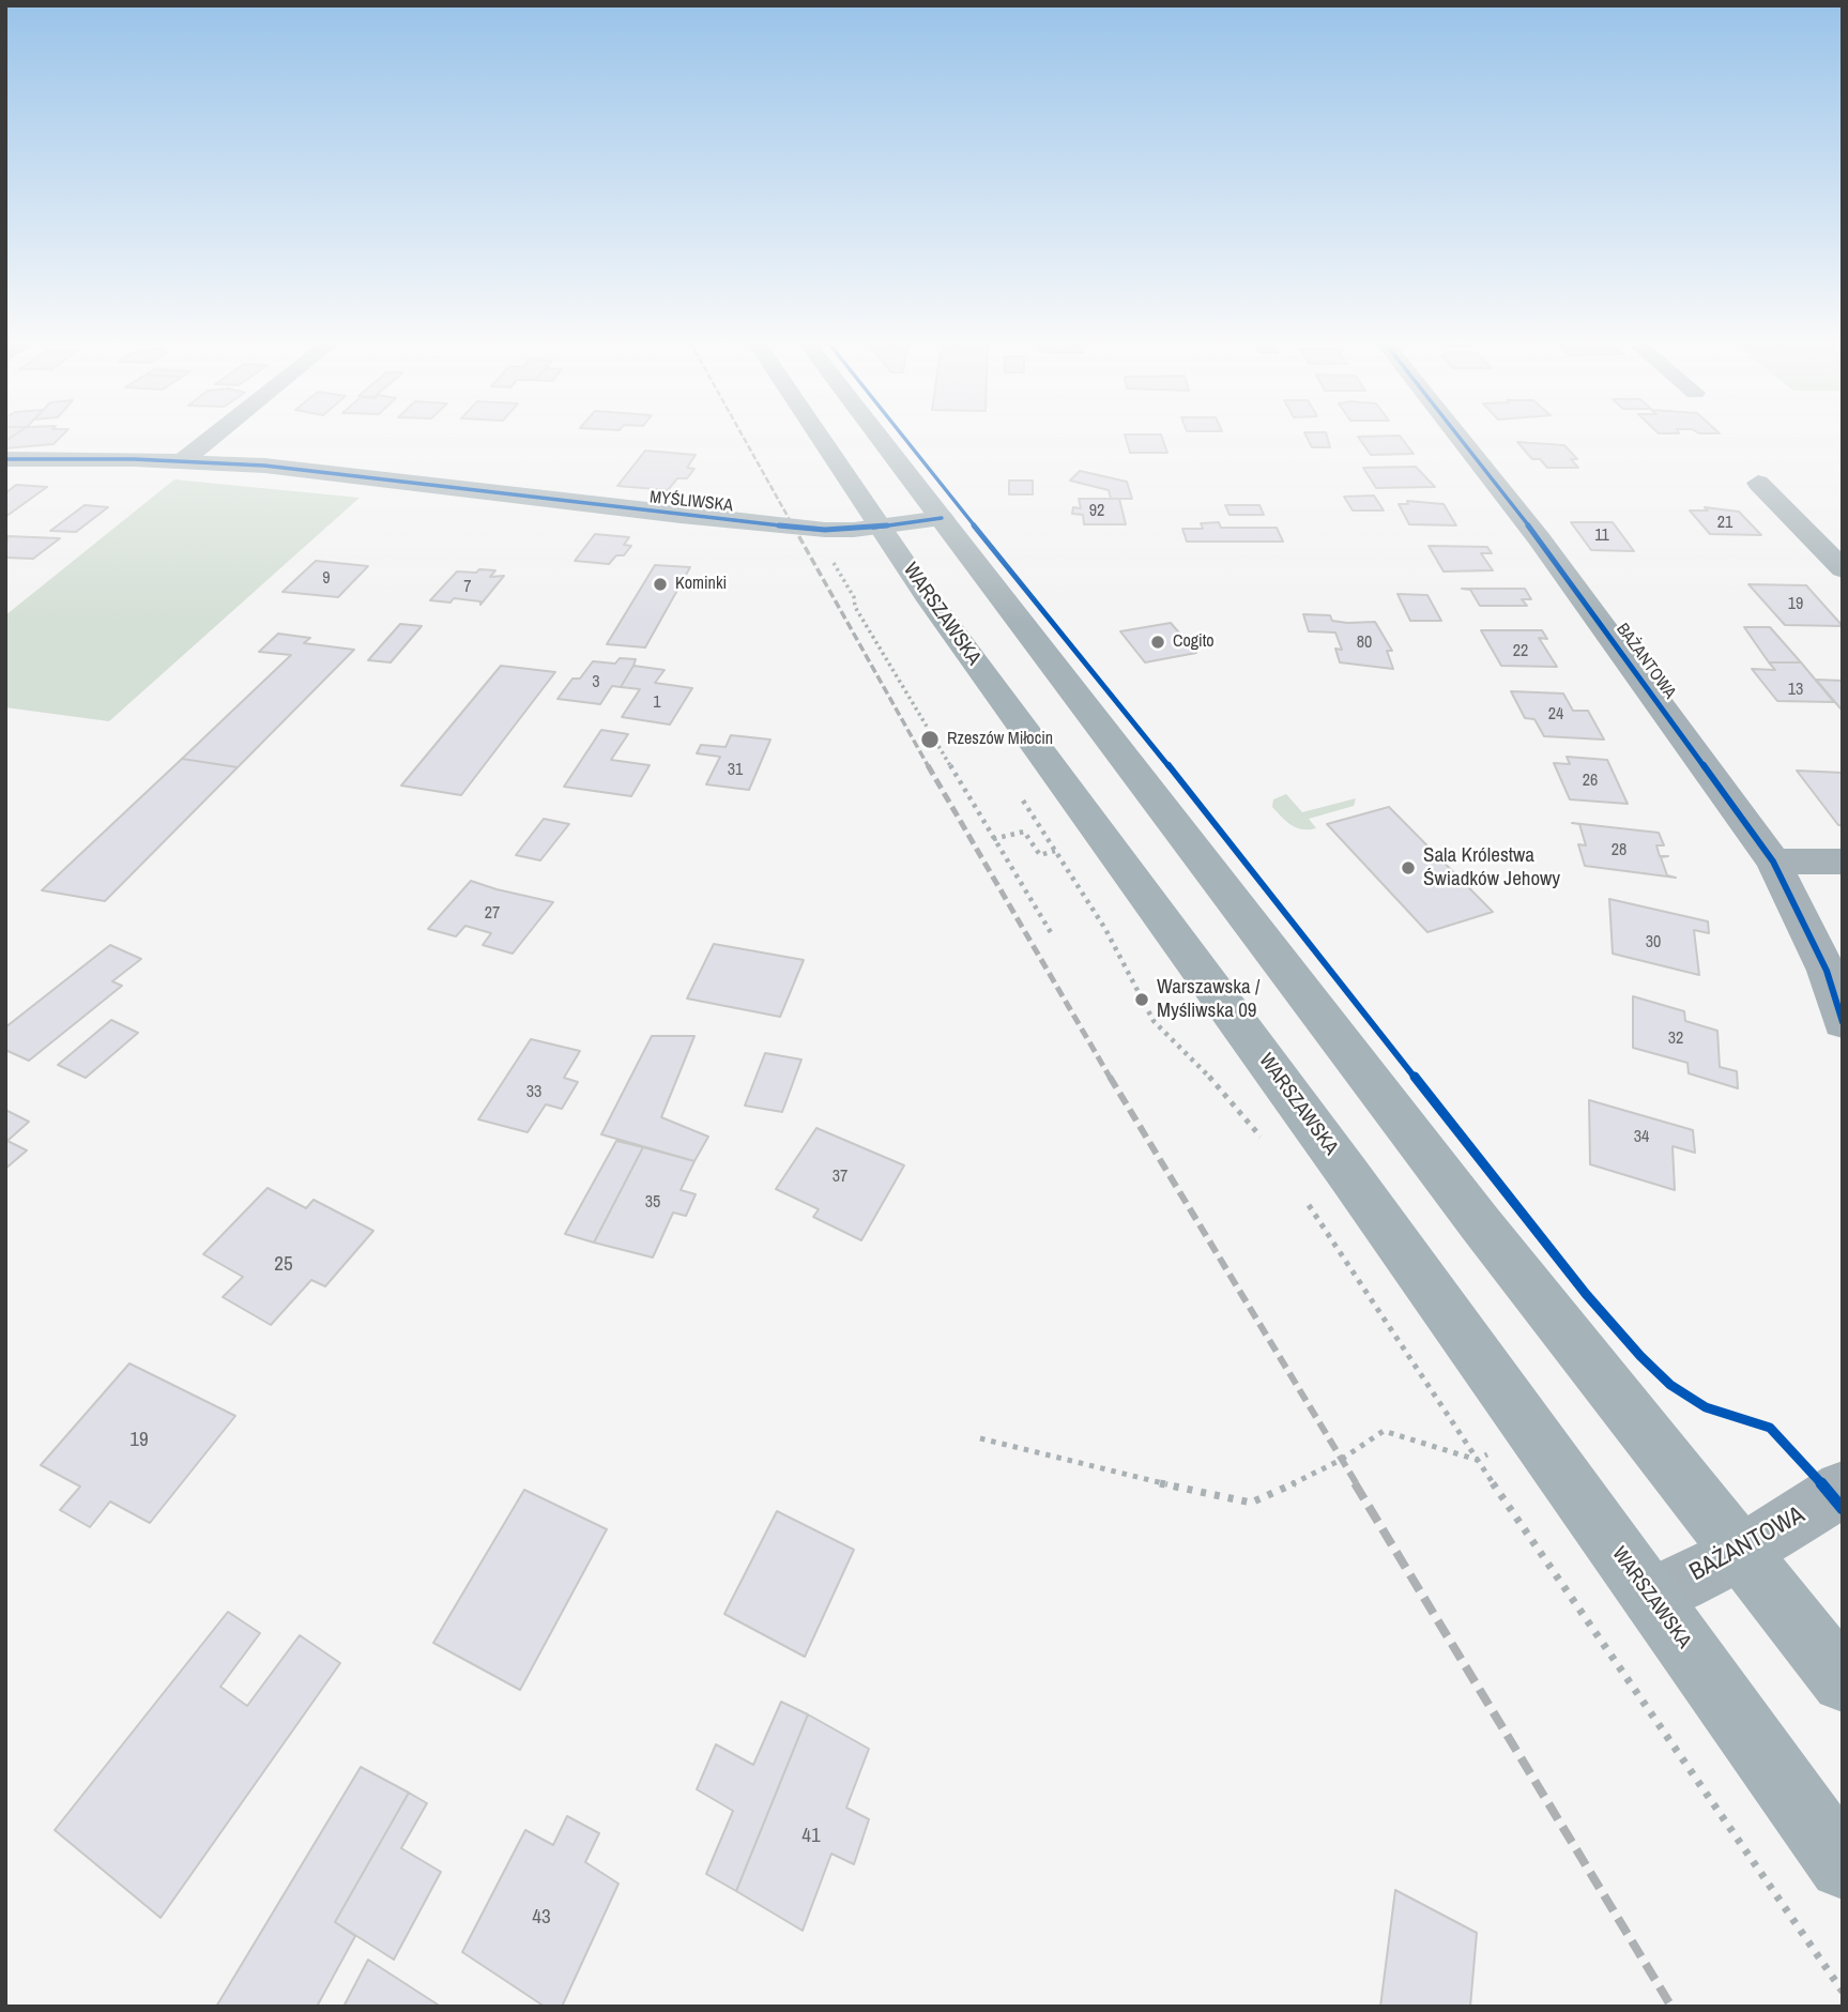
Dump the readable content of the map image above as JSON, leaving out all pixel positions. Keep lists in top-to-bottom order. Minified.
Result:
{"streets":{"main road":["WARSZAWSKA"],"street":["MYŚLIWSKA","BAŻANTOWA"]},"crossings":[["MYŚLIWSKA","WARSZAWSKA"],["WARSZAWSKA","BAŻANTOWA"]],"places":["Kominki","Cogito","Rzeszów Miłocin","Sala Królestwa Świadków Jehowy","Warszawska / Myśliwska 09"],"house_numbers":["92","21","11","9","7","19","80","22","3","13","1","24","31","26","28","27","30","32","33","34","37","35","25","19","41","43"]}
